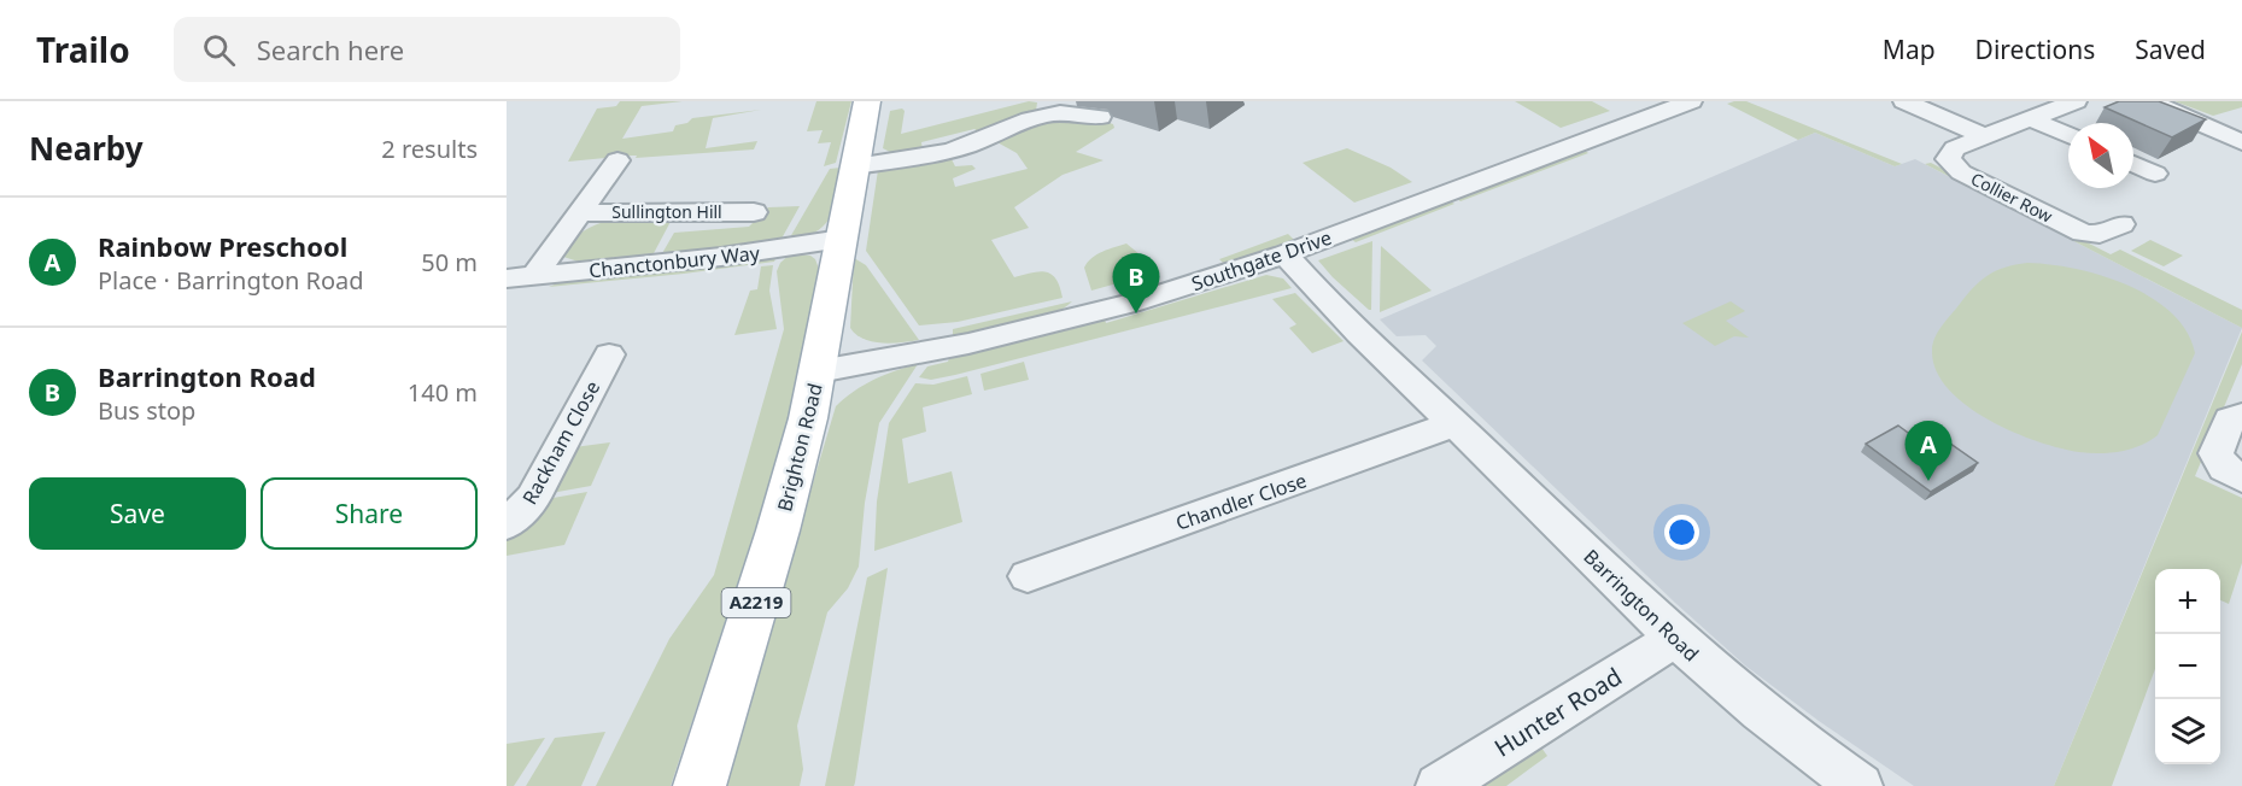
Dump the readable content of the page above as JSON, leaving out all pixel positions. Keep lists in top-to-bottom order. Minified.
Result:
{"streets":{"main road":["Brighton Road","A2219"],"street":["Collier Row","Sullington Hill","Southgate Drive","Chanctonbury Way","Rackham Close","Chandler Close","Barrington Road","Hunter Road"]},"crossings":[["Sullington Hill","Chanctonbury Way"],["Southgate Drive","Brighton Road"],["Southgate Drive","Barrington Road"],["Chanctonbury Way","Brighton Road"],["Chandler Close","Barrington Road"],["Barrington Road","Hunter Road"]],"north":"top left","page":{"header":"Trailo","search":"Search here","nav":["Map","Directions","Saved"],"heading":["Nearby","2 results"],"list":[{"mark":"A","name":"Rainbow Preschool","note":"Place · Barrington Road","value":"50 m"},{"mark":"B","name":"Barrington Road","note":"Bus stop","value":"140 m"}],"pins":["B","A"],"buttons":["Save","Share"],"map_buttons":["+","−"]}}
